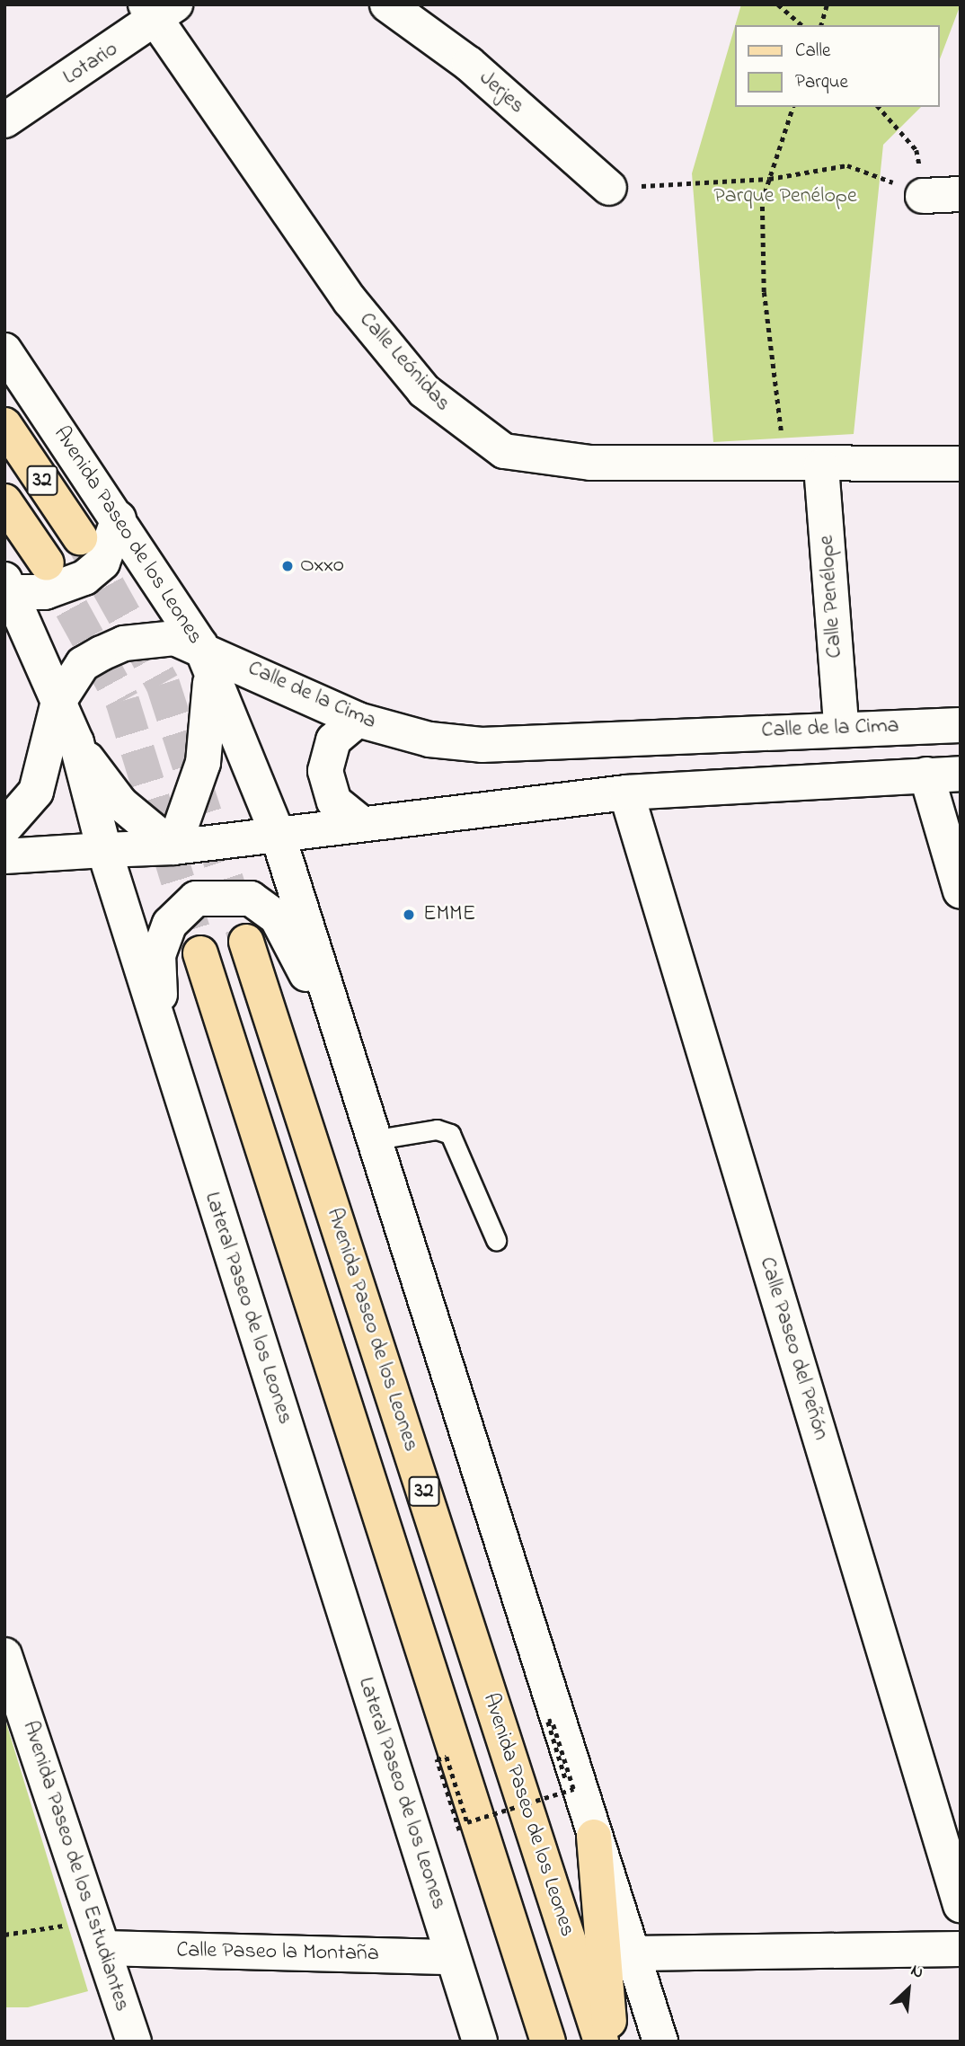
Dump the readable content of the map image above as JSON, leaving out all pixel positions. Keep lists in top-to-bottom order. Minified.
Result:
{"streets":{"main road":["32","Avenida Paseo de los Leones"],"street":["Lotario","Jerjes","Calle Leónidas","Calle Penélope","Calle de la Cima","Lateral Paseo de los Leones","Calle Paseo del Peñón","Avenida Paseo de los Estudiantes","Calle Paseo la Montaña"]},"crossings":[["Lotario","Calle Leónidas"],["Calle Leónidas","Calle Penélope"],["Avenida Paseo de los Leones","Calle de la Cima"],["Calle Penélope","Calle de la Cima"],["Calle de la Cima","Lateral Paseo de los Leones"],["Lateral Paseo de los Leones","Calle Paseo la Montaña"],["Avenida Paseo de los Estudiantes","Calle Paseo la Montaña"]],"parks":["Parque Penélope"],"places":["Oxxo","EMME"],"legend":["Calle","Parque"],"north":"top right"}
